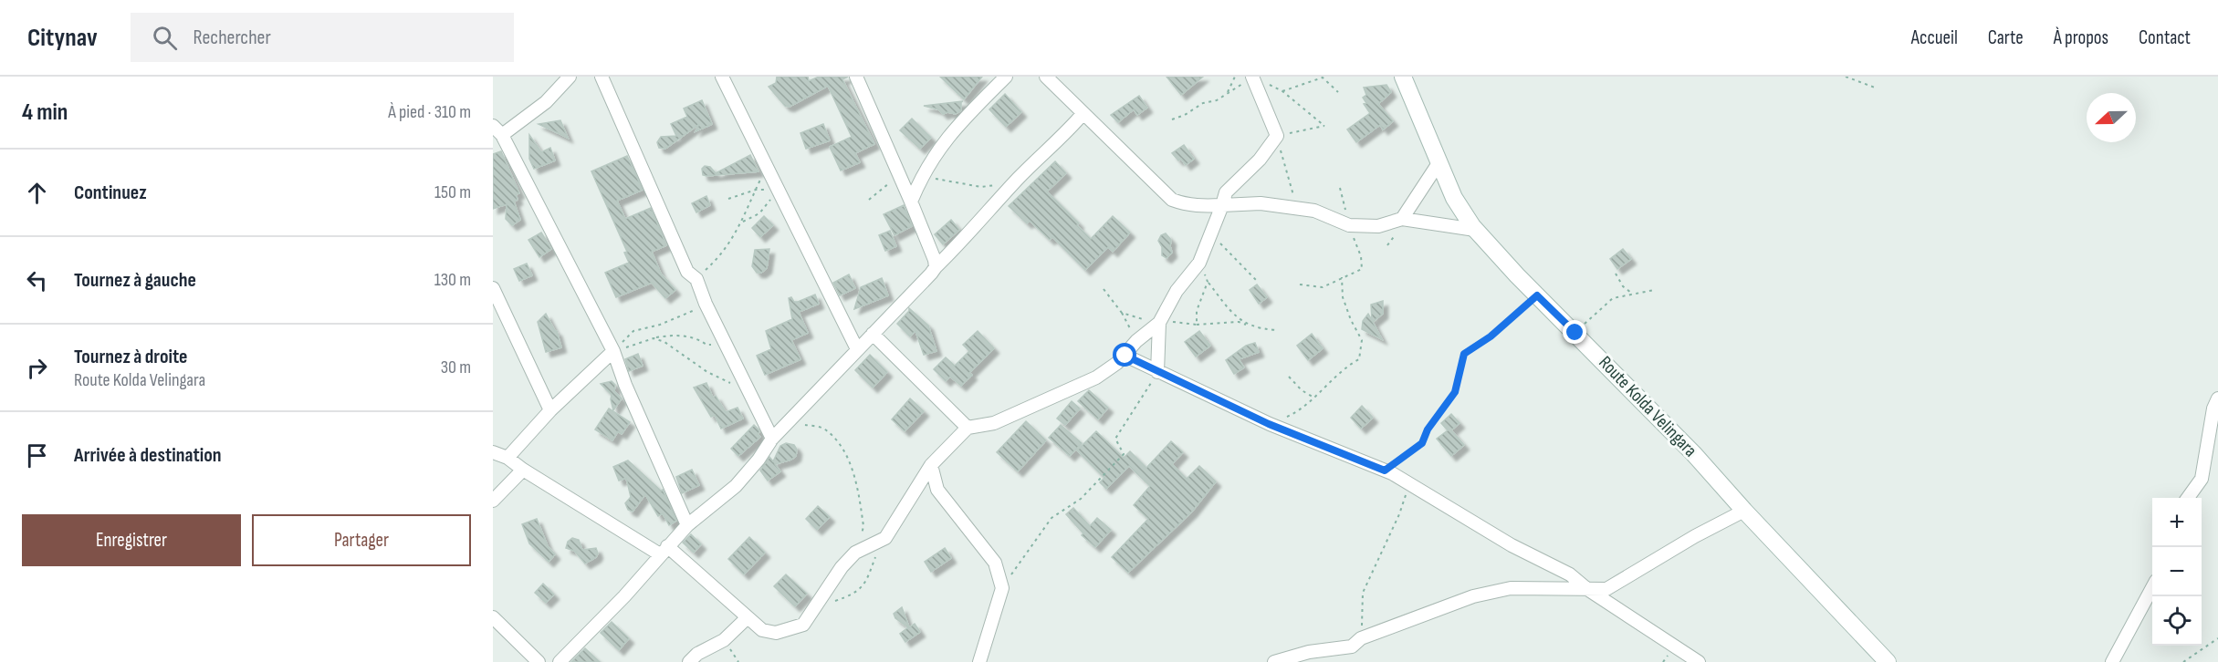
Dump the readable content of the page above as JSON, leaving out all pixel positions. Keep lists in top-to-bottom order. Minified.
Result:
{"streets":{"main road":["Route Kolda Velingara"]},"north":"left","page":{"header":"Citynav","search":"Rechercher","nav":["Accueil","Carte","À propos","Contact"],"heading":["4 min","À pied · 310 m"],"list":[["Continuez","150 m"],["Tournez à gauche","130 m"],["Tournez à droite","Route Kolda Velingara","30 m"],"Arrivée à destination"],"buttons":["Enregistrer","Partager"],"map_buttons":["+","−"]}}
